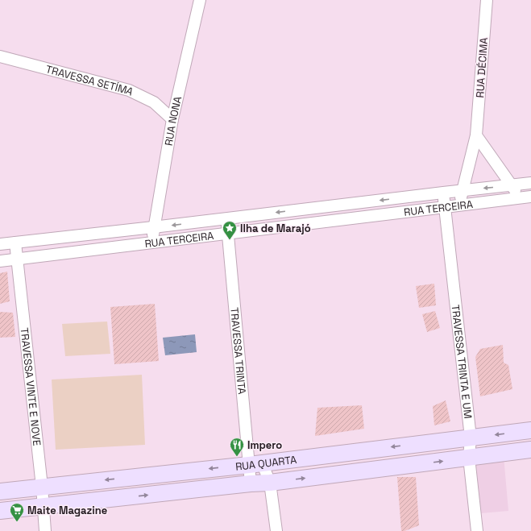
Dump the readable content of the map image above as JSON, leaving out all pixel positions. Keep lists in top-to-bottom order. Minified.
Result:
{"streets":{"street":["RUA DÉCIMA","TRAVESSA SETÍMA","RUA NONA","RUA TERCEIRA","TRAVESSA TRINTA","TRAVESSA TRINTA E UM","TRAVESSA VINTE E NOVE","RUA QUARTA"]},"crossings":[["RUA DÉCIMA","RUA TERCEIRA"],["TRAVESSA SETÍMA","RUA NONA"],["RUA NONA","RUA TERCEIRA"],["RUA TERCEIRA","TRAVESSA TRINTA"],["RUA TERCEIRA","TRAVESSA TRINTA E UM"],["RUA TERCEIRA","TRAVESSA VINTE E NOVE"],["TRAVESSA TRINTA","RUA QUARTA"],["TRAVESSA TRINTA E UM","RUA QUARTA"],["TRAVESSA VINTE E NOVE","RUA QUARTA"]],"places":{"place":["Ilha de Marajó"],"restaurant":["Impero"],"supermarket":["Maite Magazine"]}}
